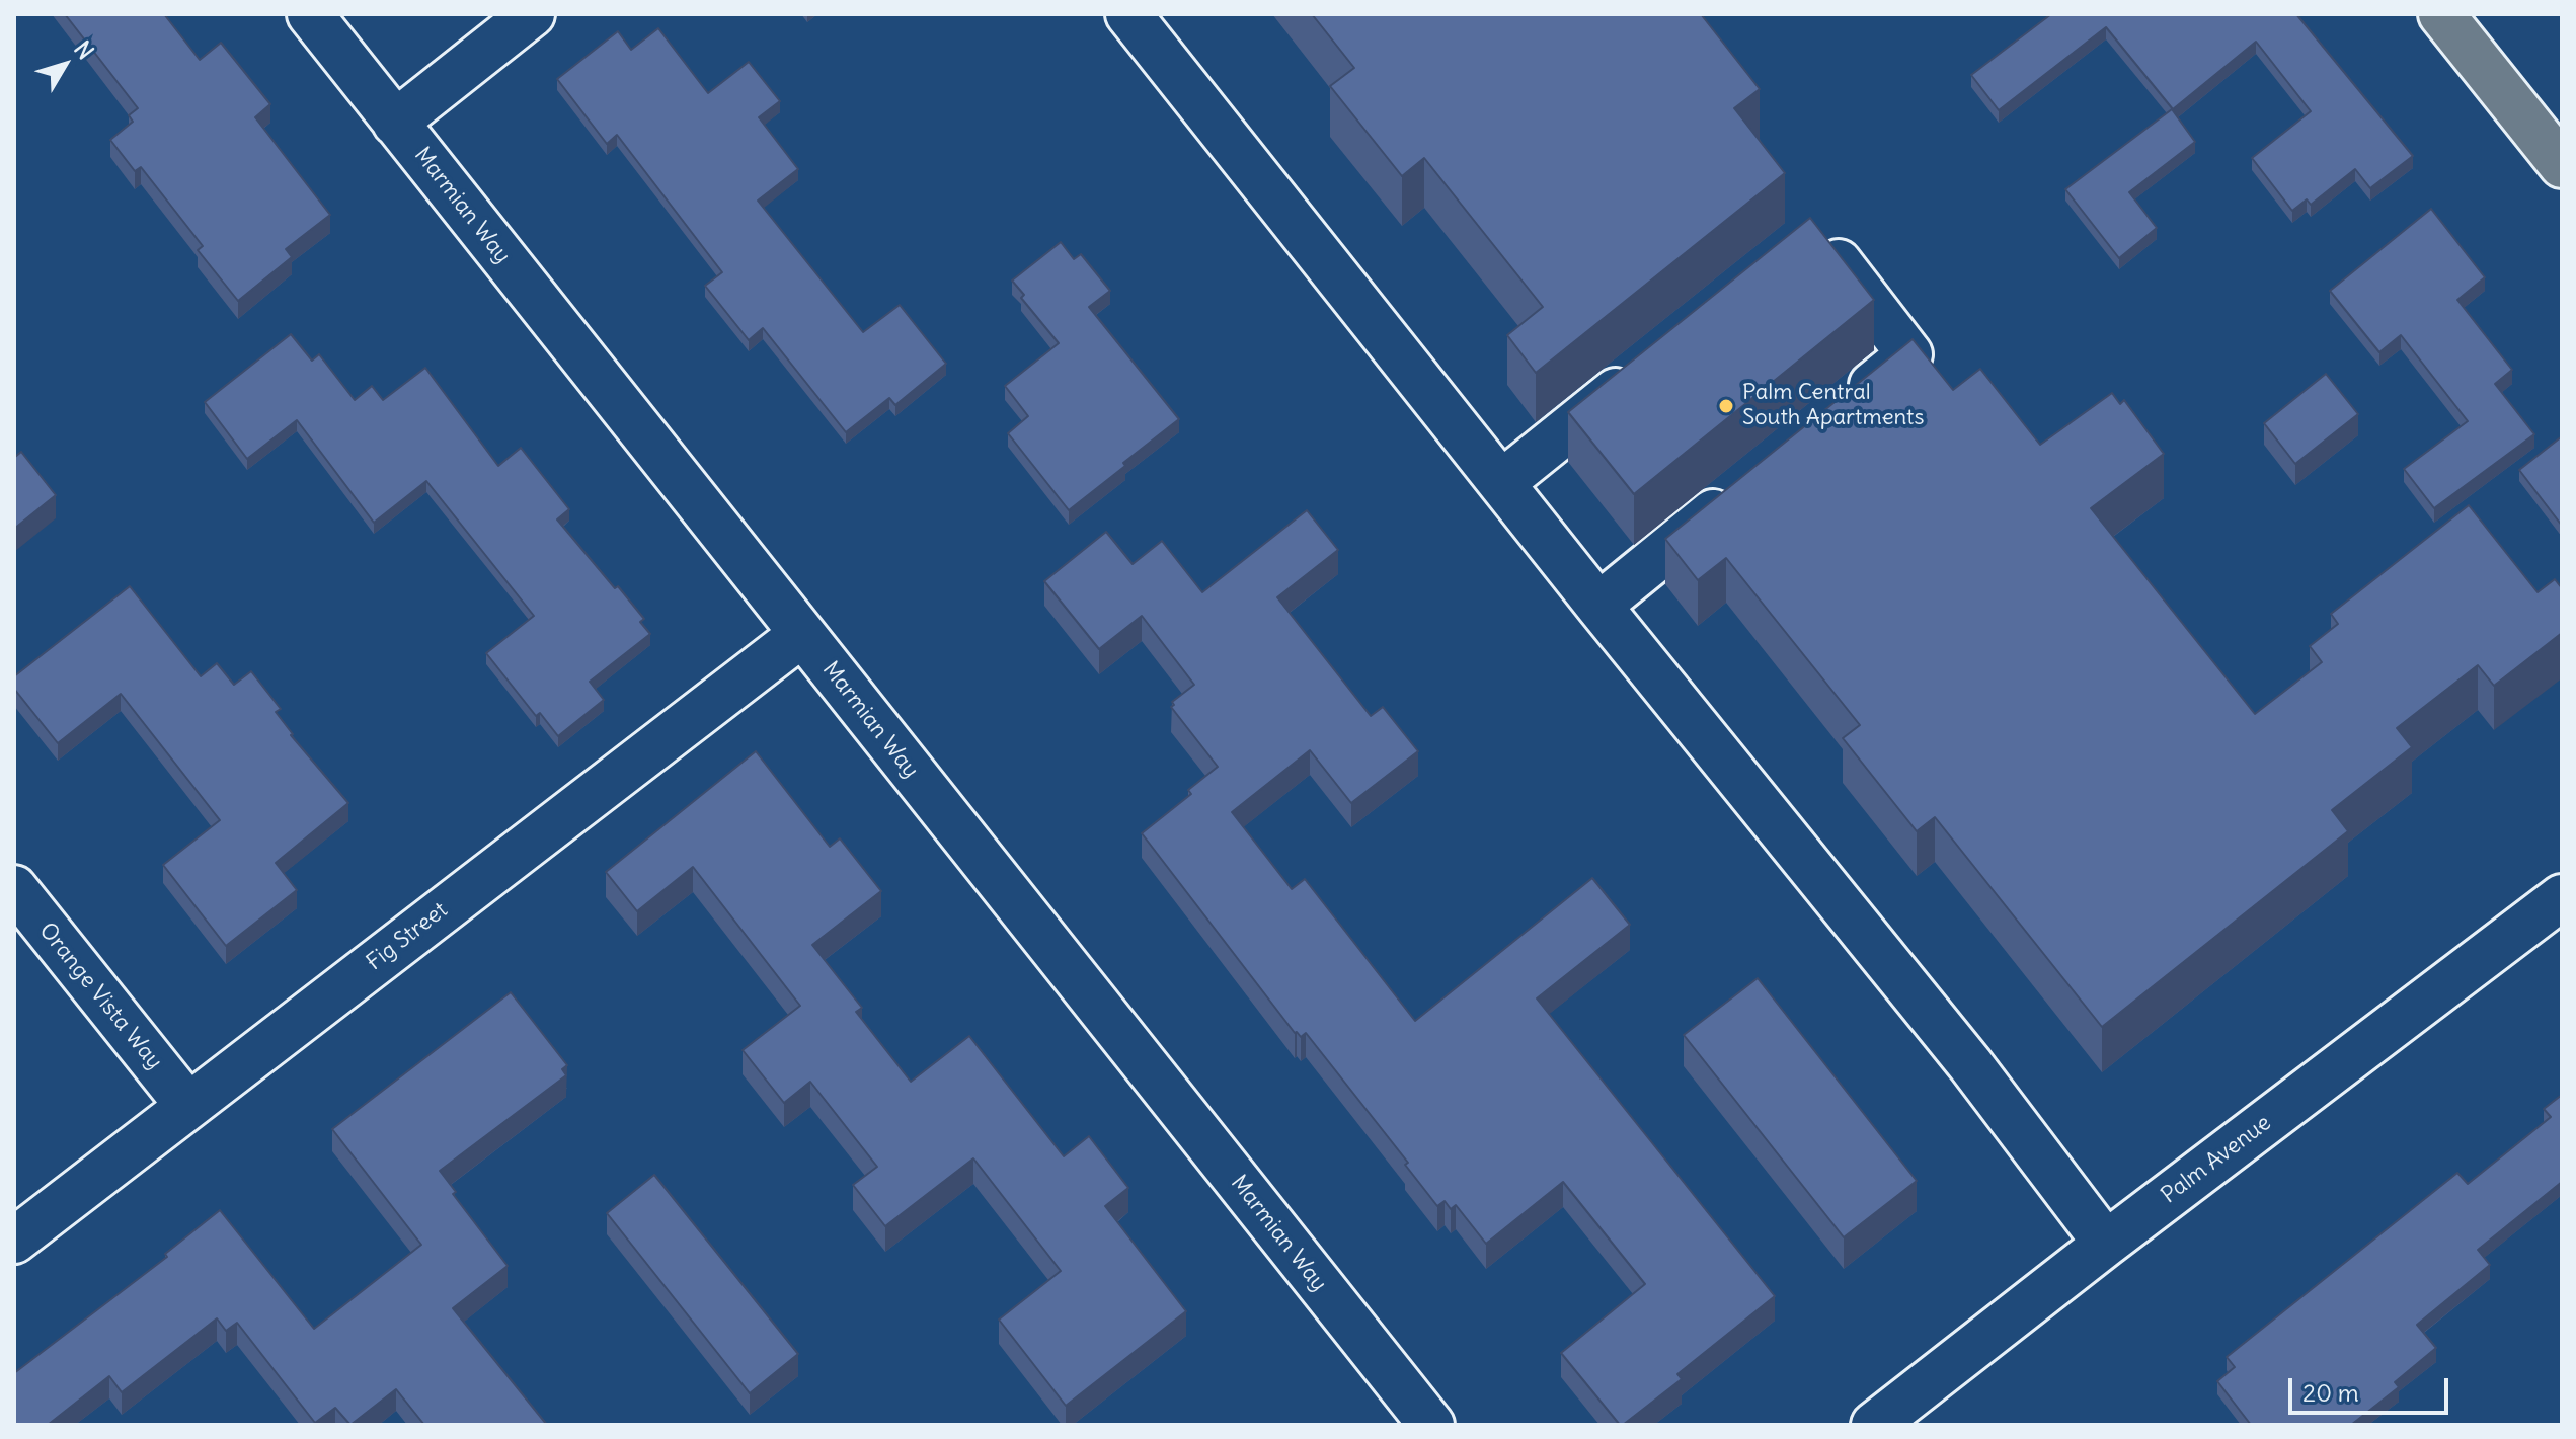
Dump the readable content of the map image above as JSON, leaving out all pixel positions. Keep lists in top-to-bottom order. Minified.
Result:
{"streets":{"street":["Marmian Way","Fig Street","Orange Vista Way","Palm Avenue"]},"crossings":[["Marmian Way","Fig Street"],["Fig Street","Orange Vista Way"]],"places":["Palm Central South Apartments"],"scale_bar":"20 m","north":"top right"}
